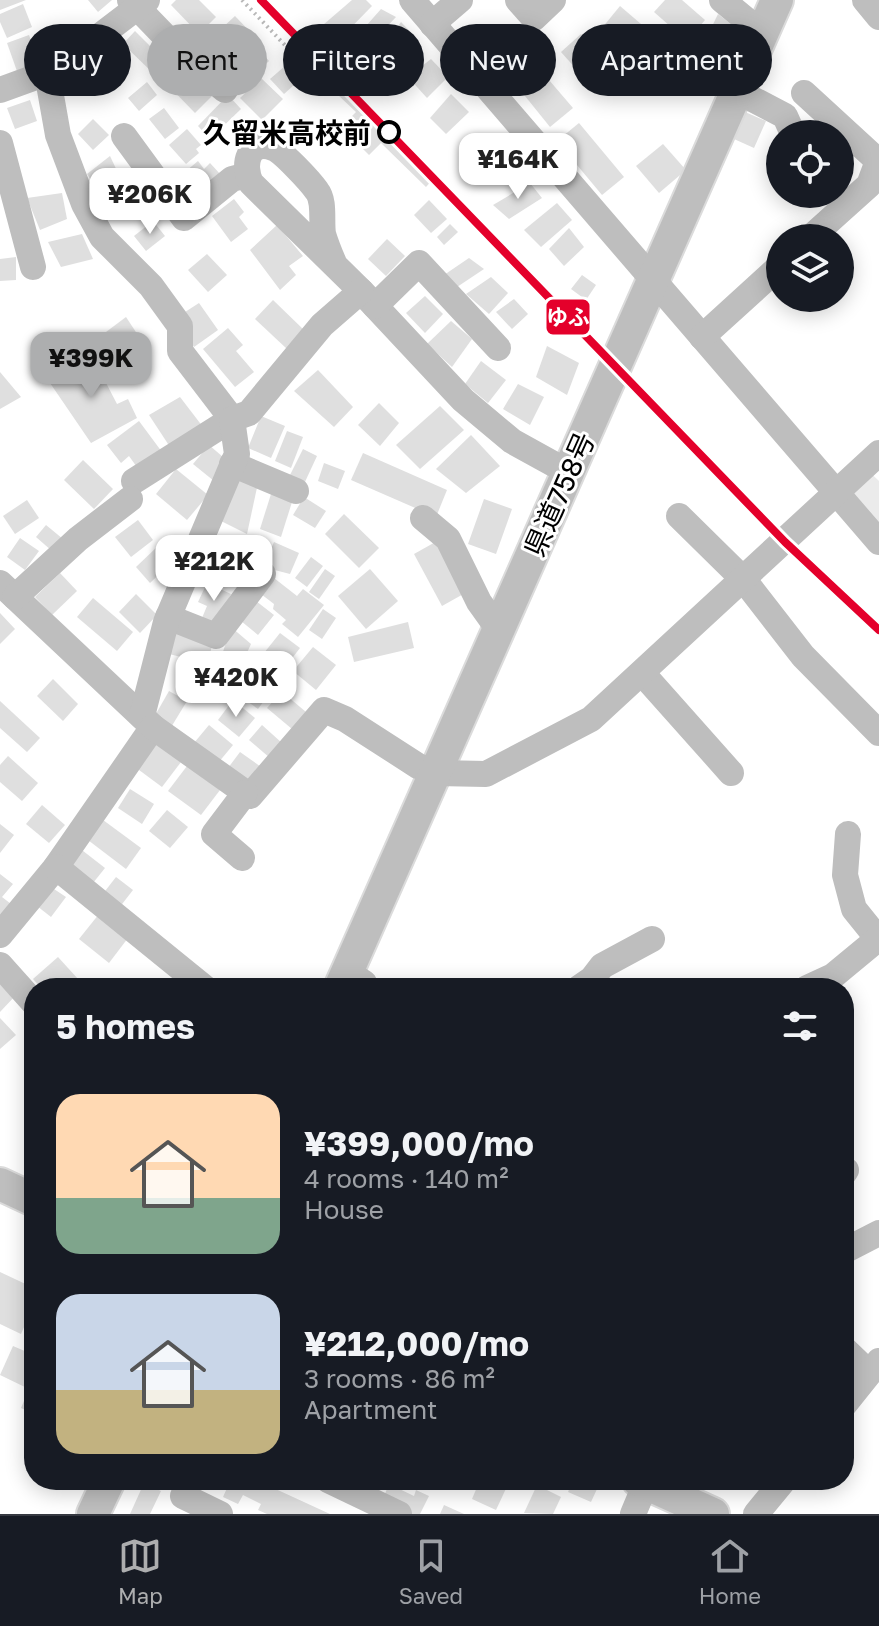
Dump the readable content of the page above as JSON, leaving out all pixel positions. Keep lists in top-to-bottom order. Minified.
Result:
{"streets":{"main road":["県道758号"]},"places":["久留米高校前"],"lines":["transit line ゆふ"],"page":{"chip":["Buy","Rent","Filters","New","Apartment"],"price":["¥164K","¥206K","¥399K","¥212K","¥420K"],"heading":"5 homes","list":[{"name":"¥399,000/mo","note":"4 rooms · 140 m² · House"},{"name":"¥212,000/mo","note":"3 rooms · 86 m² · Apartment"}],"tabs":["Map","Saved","Home"]}}
